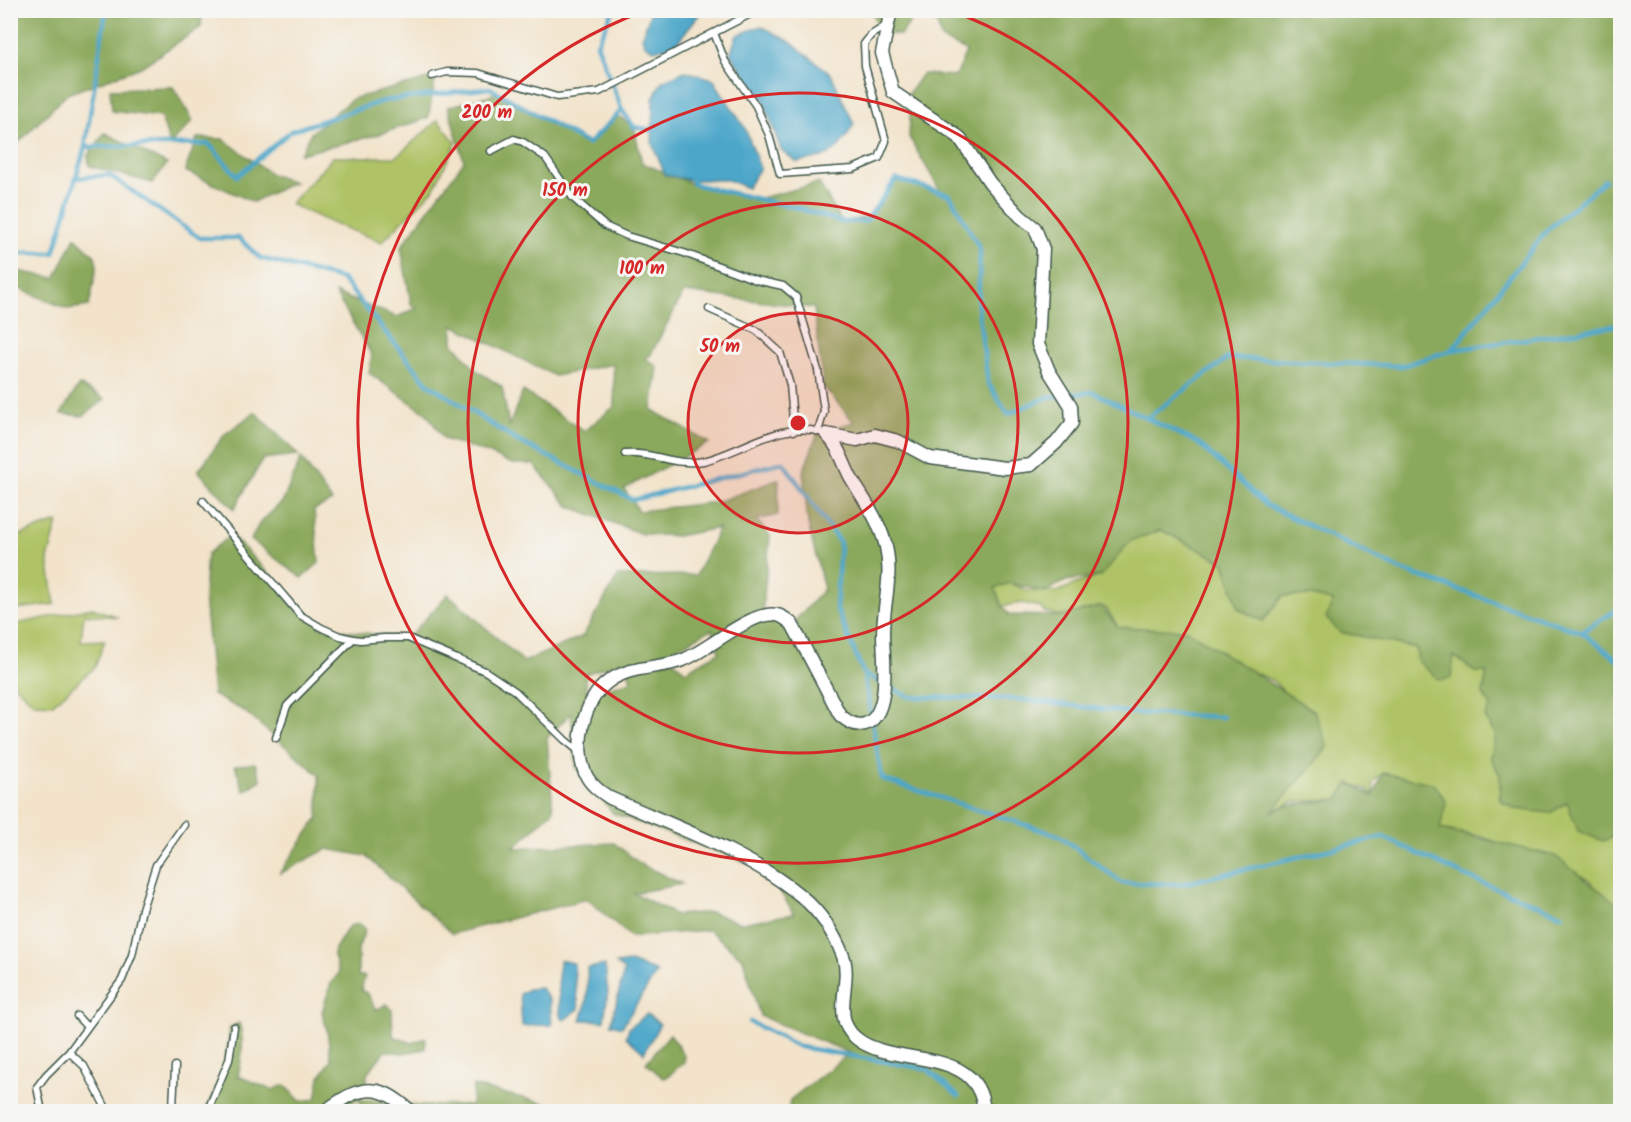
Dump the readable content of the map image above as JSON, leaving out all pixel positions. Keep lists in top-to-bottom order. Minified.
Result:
{"rings":["200 m","150 m","100 m","50 m"]}
